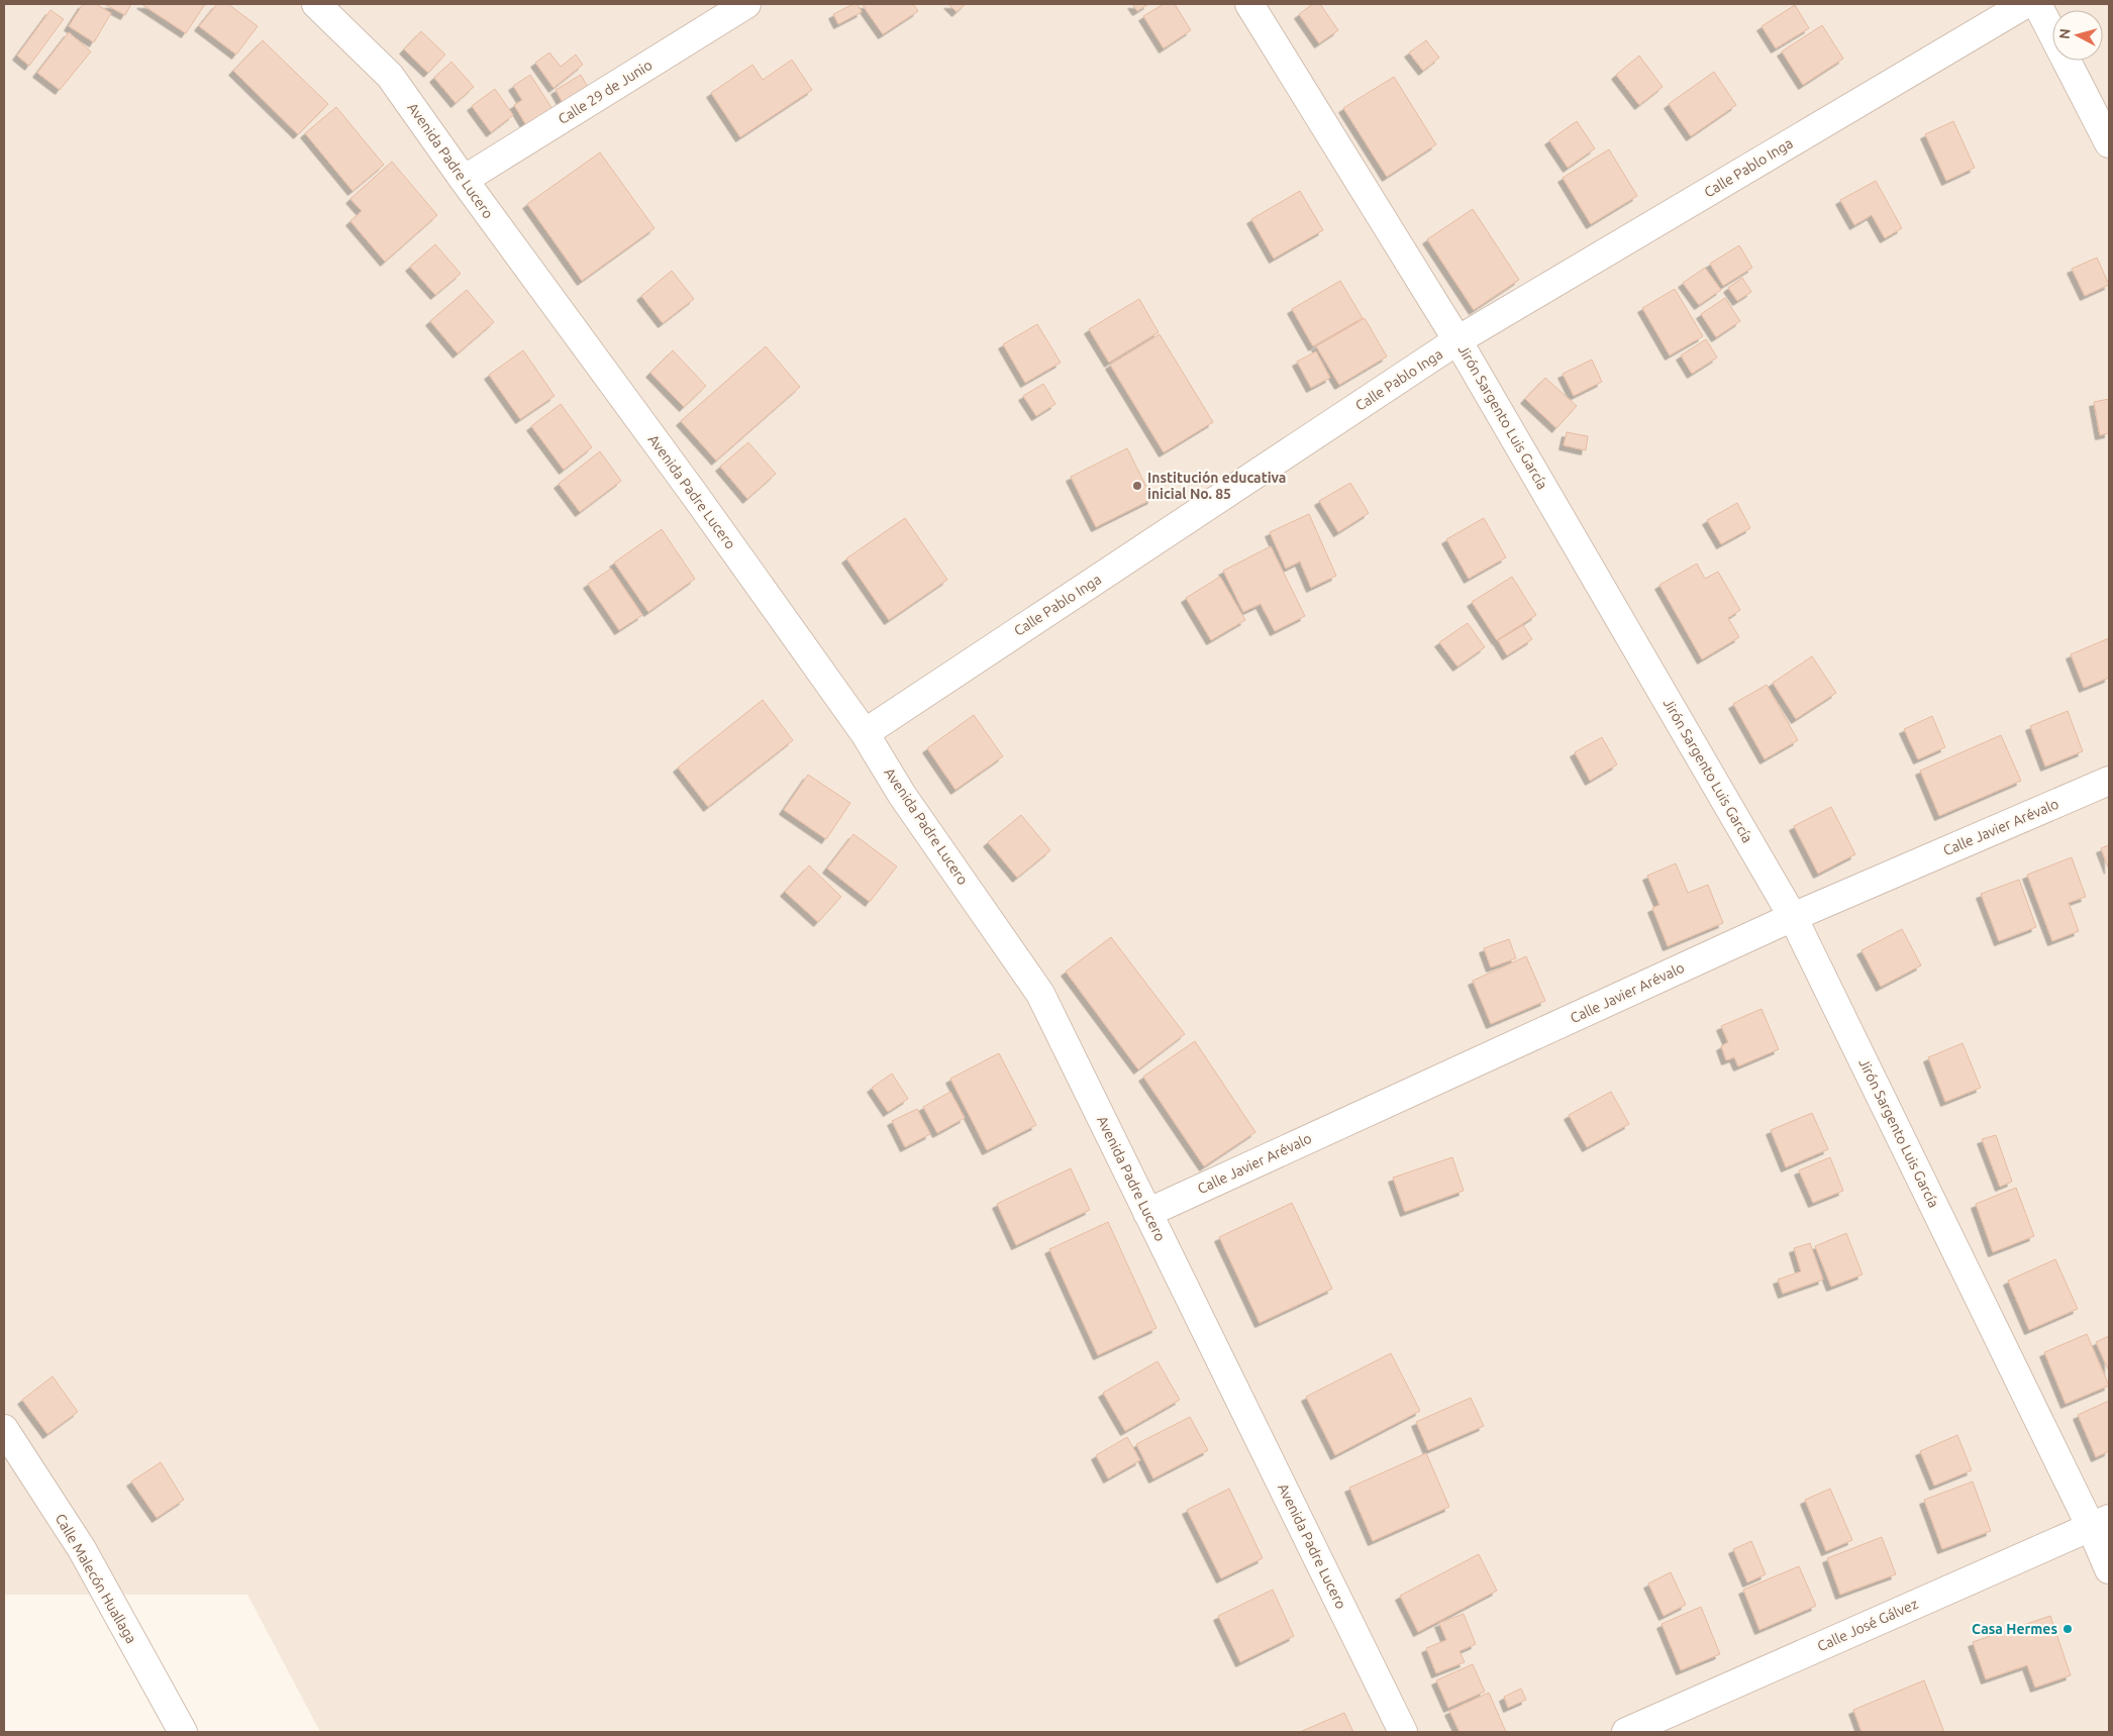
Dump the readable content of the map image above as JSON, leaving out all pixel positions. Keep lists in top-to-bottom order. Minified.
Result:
{"streets":{"street":["Calle 29 de Junio","Avenida Padre Lucero","Calle Pablo Inga","Jirón Sargento Luis García","Calle Javier Arévalo","Calle Malecón Huallaga","Calle José Gálvez"]},"crossings":[["Calle 29 de Junio","Avenida Padre Lucero"],["Avenida Padre Lucero","Calle Pablo Inga"],["Avenida Padre Lucero","Calle Javier Arévalo"],["Calle Pablo Inga","Jirón Sargento Luis García"],["Jirón Sargento Luis García","Calle Javier Arévalo"],["Jirón Sargento Luis García","Calle José Gálvez"]],"places":["Institución educativa inicial No. 85","Casa Hermes"],"north":"left"}
